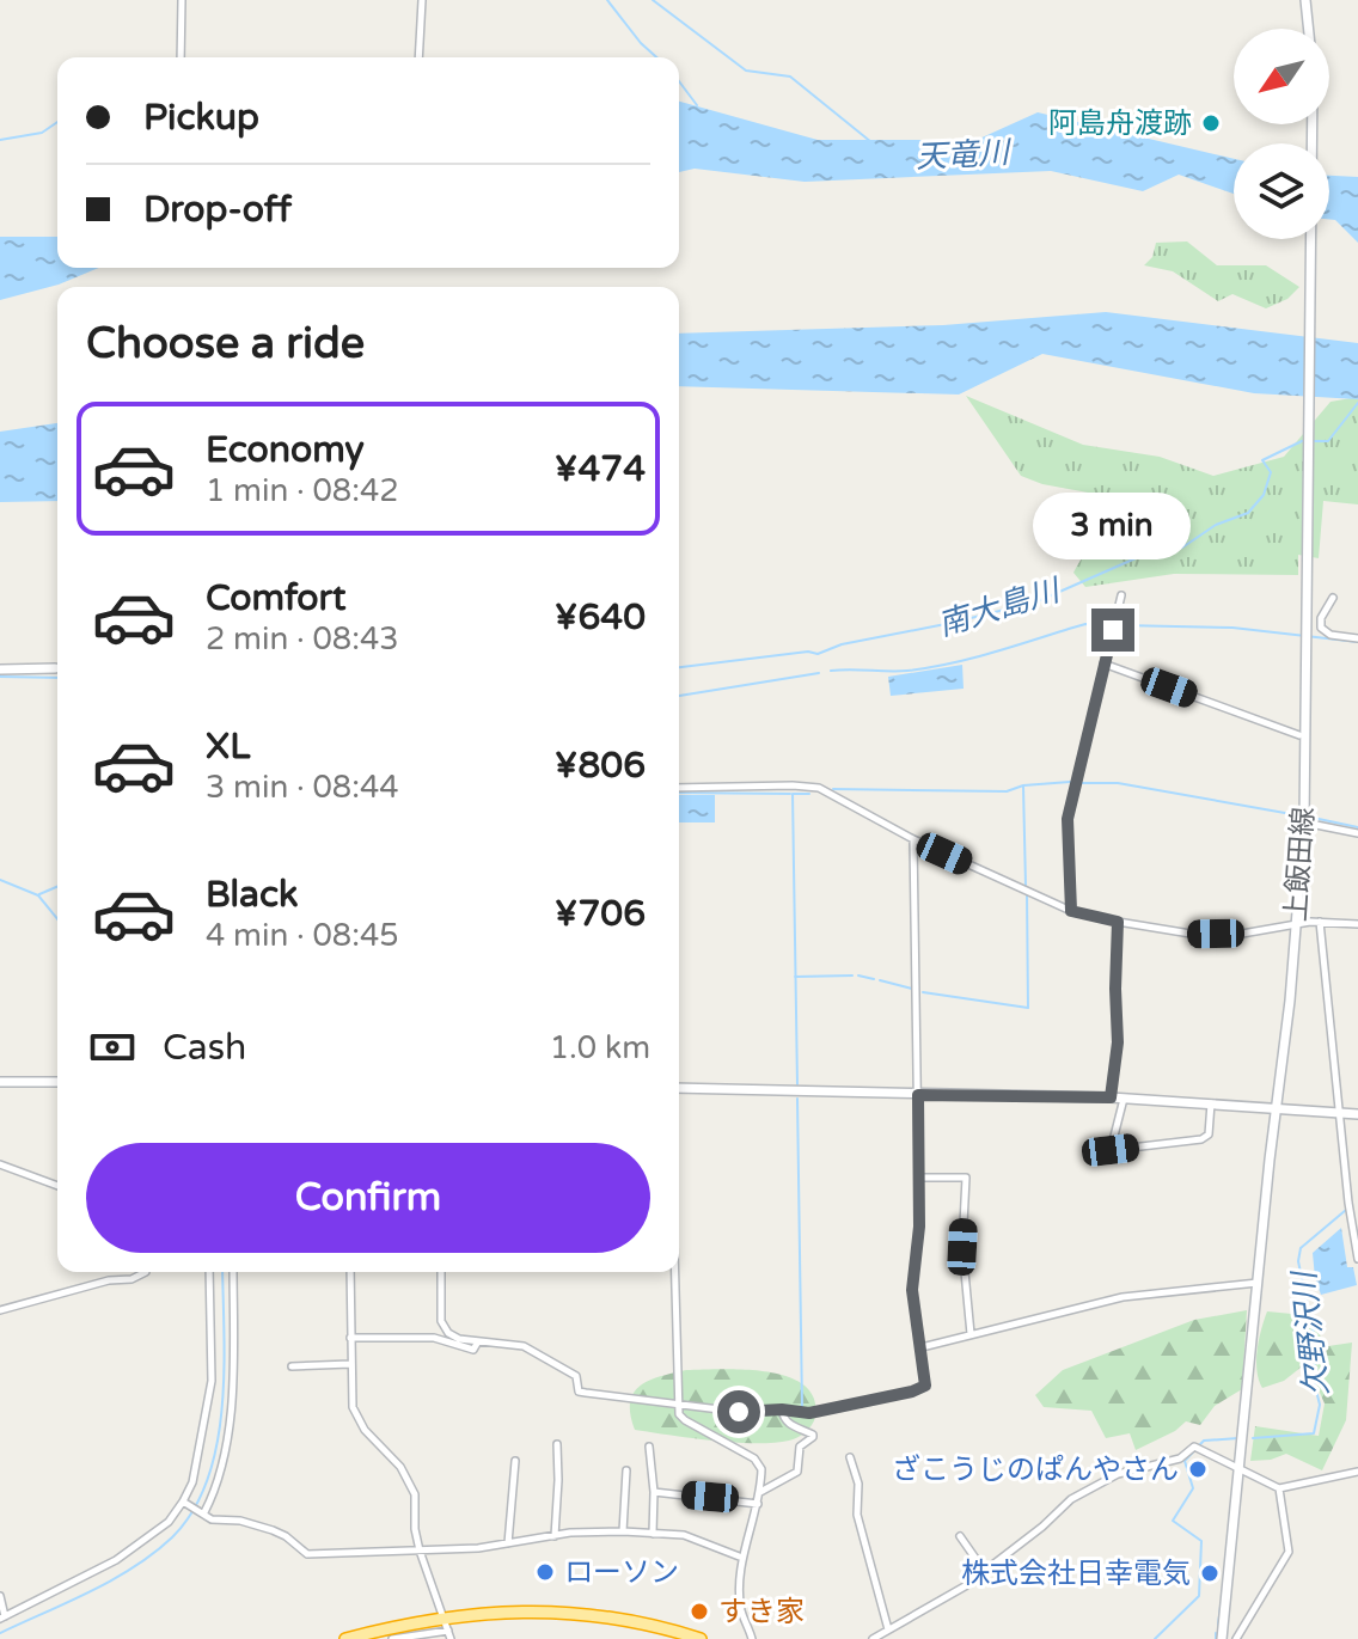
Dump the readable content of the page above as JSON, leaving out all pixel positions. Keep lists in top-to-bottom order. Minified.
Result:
{"streets":{"main road":["上飯田線"]},"water":["天竜川","南大島川","欠野沢川"],"places":["阿島舟渡跡","ざこうじのぱんやさん","ローソン","株式会社日幸電気","すき家"],"north":"bottom left","page":{"banner":["Pickup","Drop-off"],"heading":"Choose a ride","list":[{"name":"Economy","note":"1 min · 08:42","value":"¥474"},{"name":"Comfort","note":"2 min · 08:43","value":"¥640"},{"name":"XL","note":"3 min · 08:44","value":"¥806"},{"name":"Black","note":"4 min · 08:45","value":"¥706"}],"bubble":"3 min","pay":["Cash","1.0 km"],"buttons":"Confirm"}}
